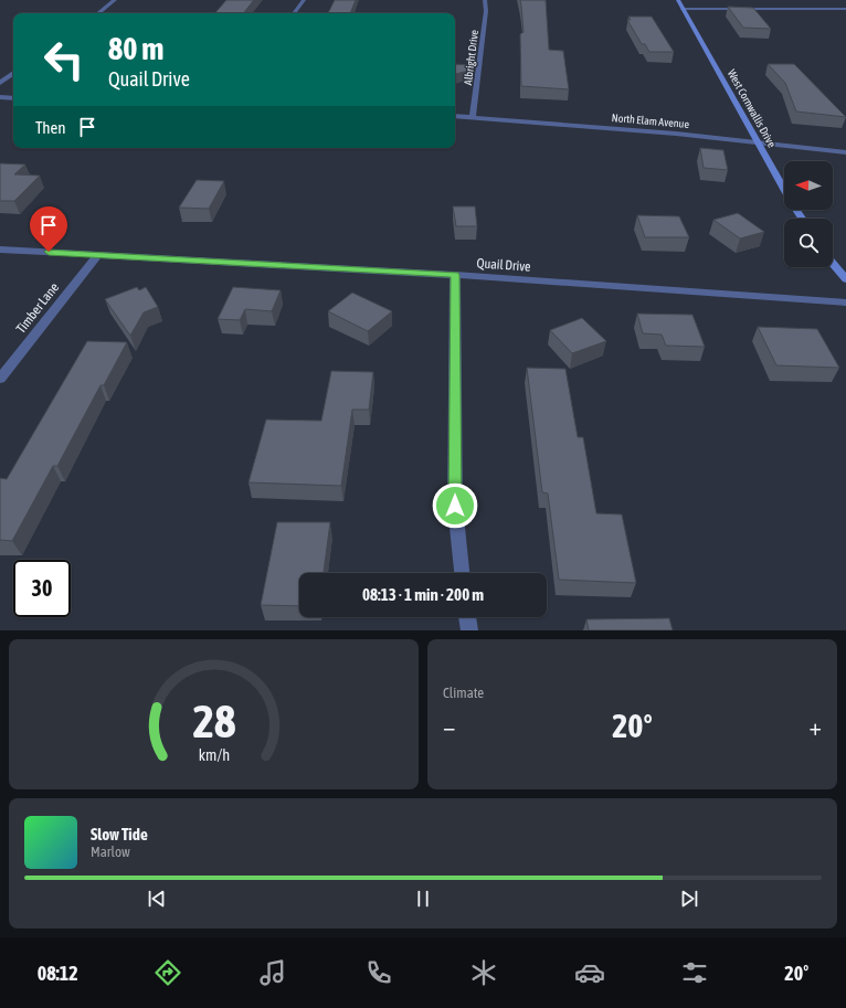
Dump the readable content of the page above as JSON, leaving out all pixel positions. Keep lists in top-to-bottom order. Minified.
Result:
{"streets":{"street":["Albright Drive","West Cornwallis Drive","North Elam Avenue","Quail Drive","Timber Lane"]},"crossings":[["Albright Drive","North Elam Avenue"],["West Cornwallis Drive","North Elam Avenue"],["Quail Drive","Timber Lane"]],"north":"left","page":{"turn":["80 m","Quail Drive"],"then":"Then","limit":"30","trip":"08:13 · 1 min · 200 m","tile":"Climate","heat":["−","20°","+"],"song":["Slow Tide","Marlow"],"tabs":["08:12","20°"],"gauge":["28","km/h"]}}
